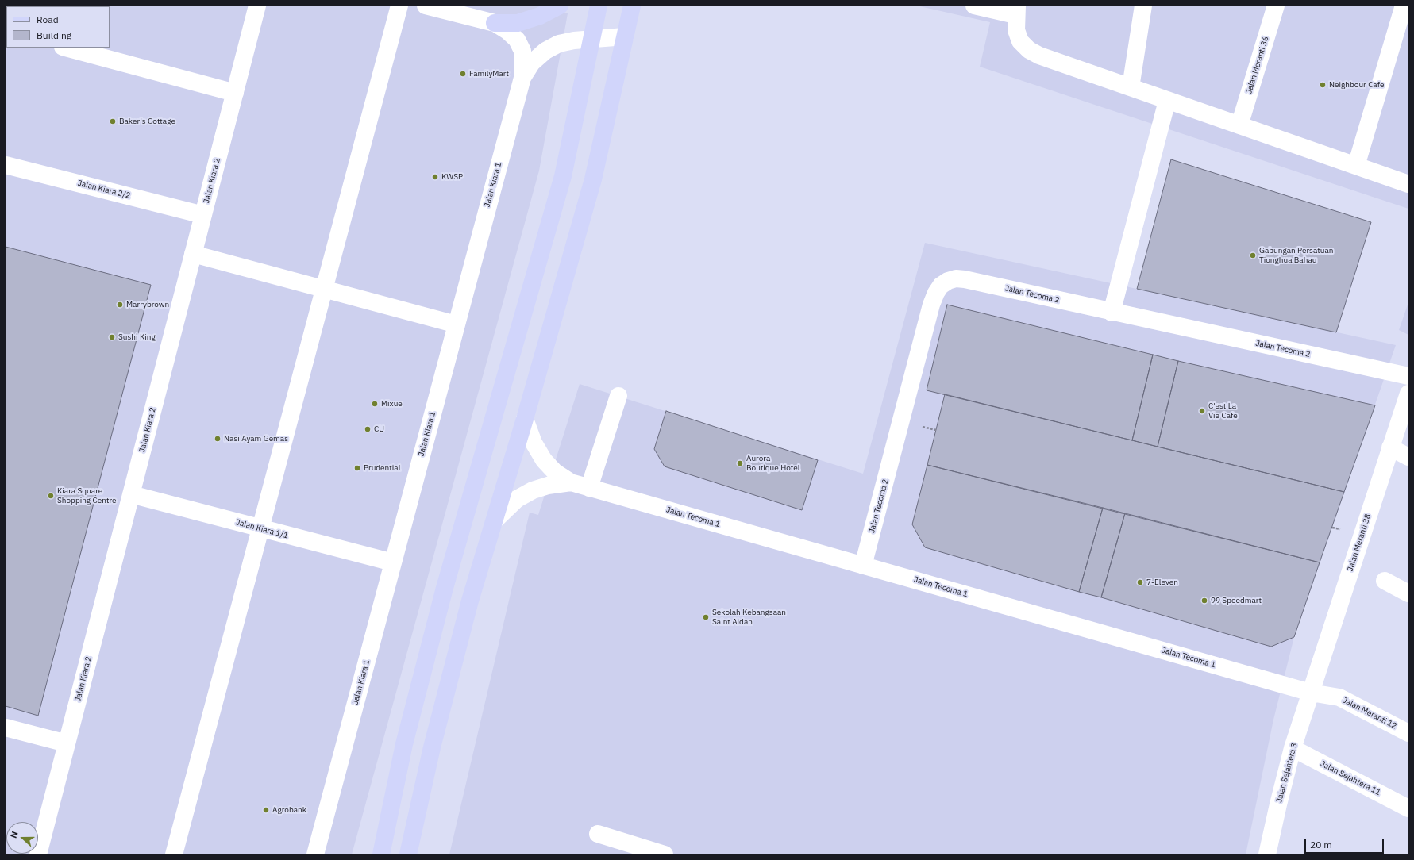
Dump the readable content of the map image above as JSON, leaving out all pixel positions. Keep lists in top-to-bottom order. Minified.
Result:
{"streets":{"street":["Jalan Meranti 36","Jalan Kiara 2","Jalan Kiara 1","Jalan Kiara 2/2","Jalan Tecoma 2","Jalan Tecoma 1","Jalan Kiara 1/1","Jalan Meranti 38","Jalan Meranti 12","Jalan Sejahtera 3","Jalan Sejahtera 11"]},"crossings":[["Jalan Kiara 2","Jalan Kiara 2/2"],["Jalan Kiara 2","Jalan Kiara 1/1"],["Jalan Kiara 1","Jalan Kiara 1/1"],["Jalan Tecoma 2","Jalan Tecoma 1"],["Jalan Tecoma 1","Jalan Meranti 38"],["Jalan Tecoma 1","Jalan Meranti 12"],["Jalan Tecoma 1","Jalan Sejahtera 3"],["Jalan Meranti 38","Jalan Meranti 12"],["Jalan Meranti 38","Jalan Sejahtera 3"],["Jalan Meranti 12","Jalan Sejahtera 3"],["Jalan Sejahtera 3","Jalan Sejahtera 11"]],"places":["FamilyMart","Neighbour Cafe","Baker's Cottage","KWSP","Gabungan Persatuan Tionghua Bahau","Marrybrown","Sushi King","Mixue","C'est La Vie Cafe","CU","Nasi Ayam Gemas","Aurora Boutique Hotel","Prudential","Kiara Square Shopping Centre","7-Eleven","99 Speedmart","Sekolah Kebangsaan Saint Aidan","Agrobank"],"legend":["Road","Building"],"scale_bar":"20 m","north":"left"}
